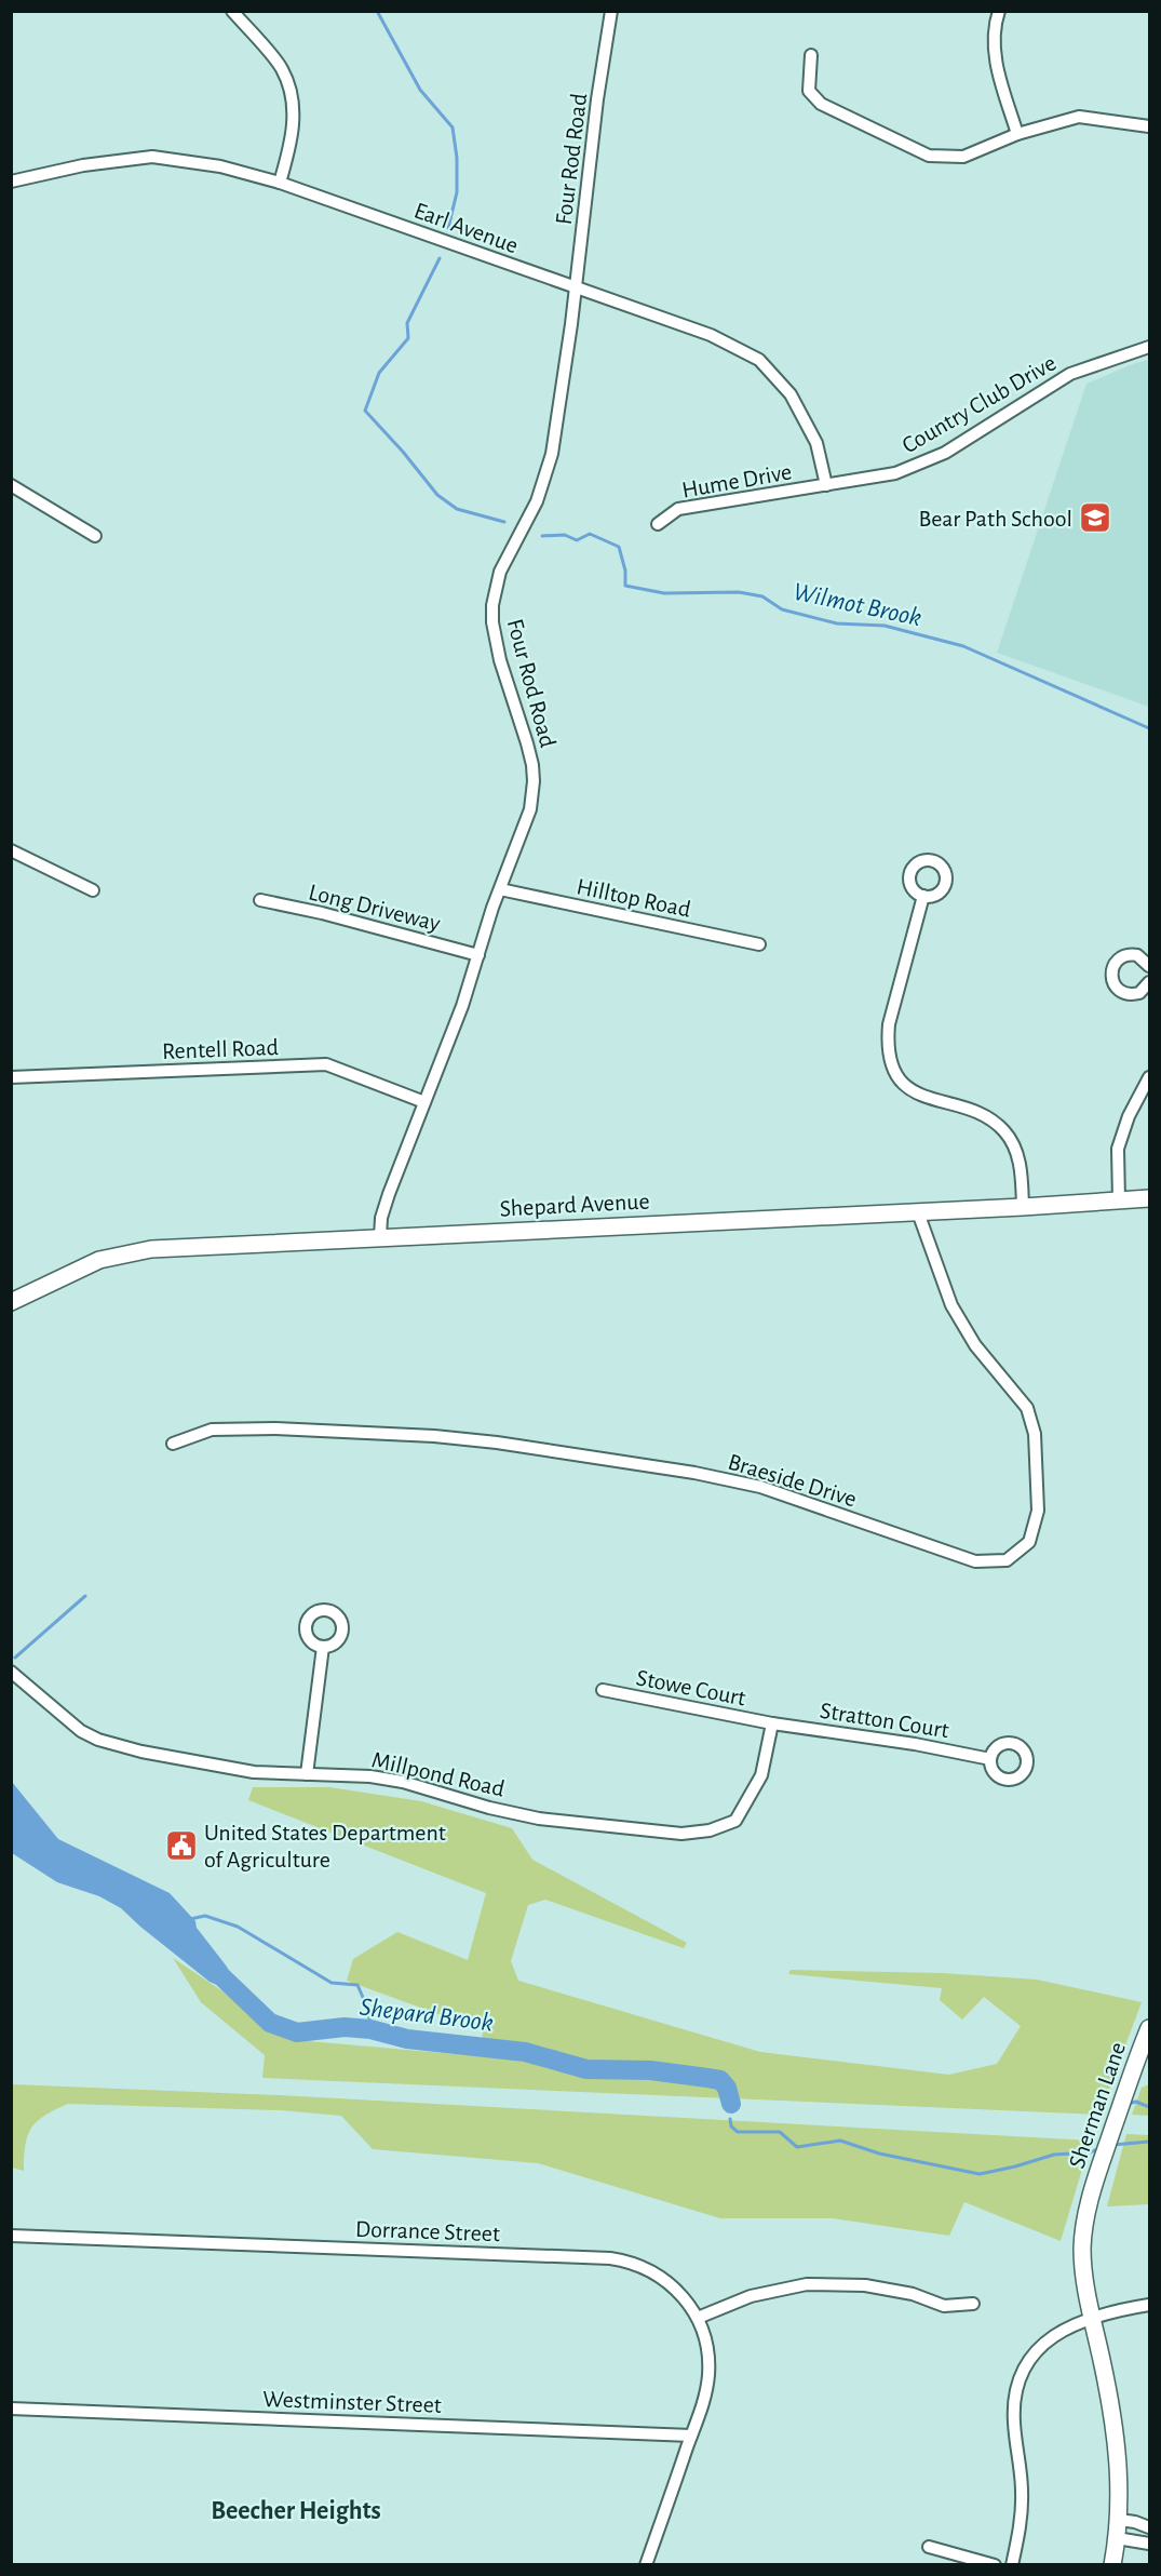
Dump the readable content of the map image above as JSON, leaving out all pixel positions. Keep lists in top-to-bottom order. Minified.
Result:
{"streets":{"main road":["Shepard Avenue","Sherman Lane"],"street":["Four Rod Road","Earl Avenue","Country Club Drive","Hume Drive","Hilltop Road","Long Driveway","Rentell Road","Braeside Drive","Stowe Court","Stratton Court","Millpond Road","Dorrance Street","Westminster Street"]},"crossings":[["Four Rod Road","Earl Avenue"],["Four Rod Road","Hilltop Road"],["Four Rod Road","Long Driveway"],["Four Rod Road","Rentell Road"],["Four Rod Road","Shepard Avenue"],["Earl Avenue","Country Club Drive"],["Earl Avenue","Hume Drive"],["Country Club Drive","Hume Drive"],["Shepard Avenue","Braeside Drive"],["Stowe Court","Stratton Court"],["Stowe Court","Millpond Road"],["Stratton Court","Millpond Road"],["Dorrance Street","Westminster Street"]],"districts":["Beecher Heights"],"water":["Wilmot Brook","Shepard Brook"],"places":{"school or university":["Bear Path School"],"public building":["United States Department of Agriculture"]}}
